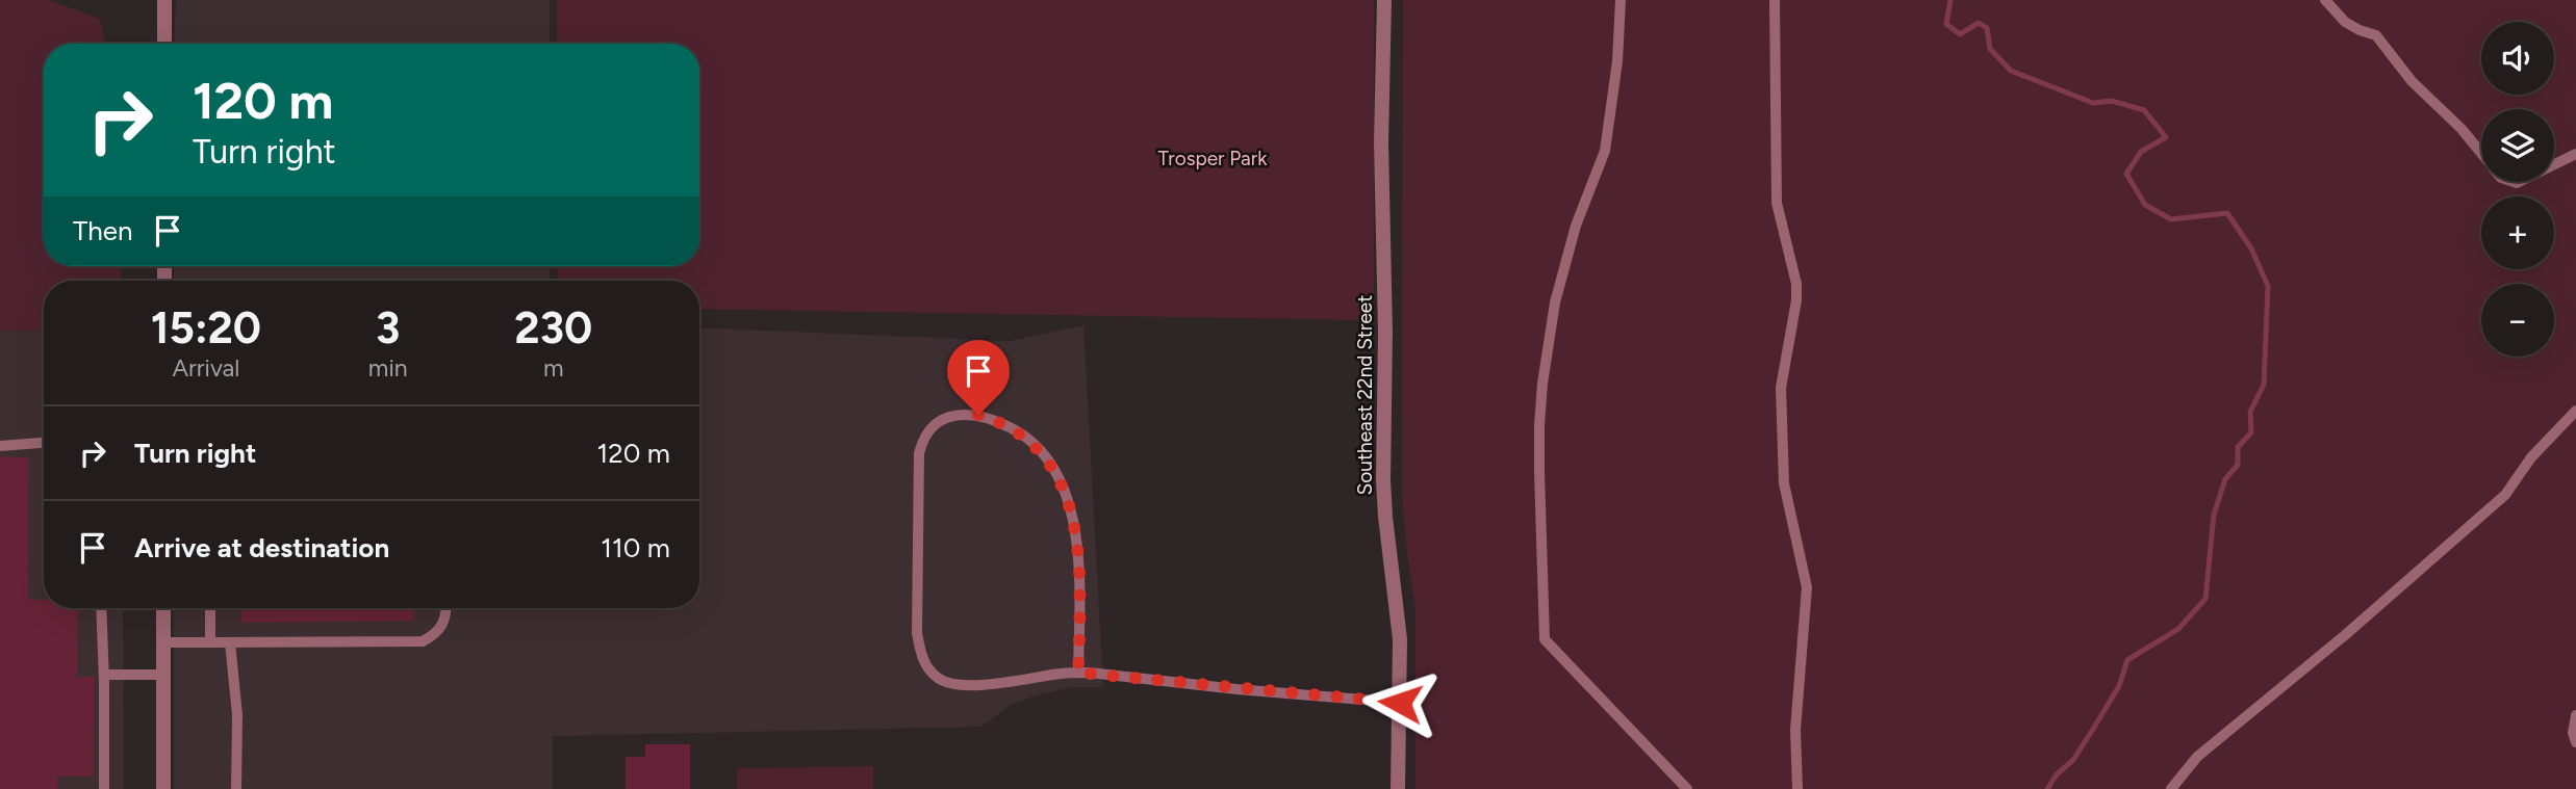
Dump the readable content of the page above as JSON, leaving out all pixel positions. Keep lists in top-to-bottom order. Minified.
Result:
{"streets":{"street":["Southeast 22nd Street"]},"parks":["Trosper Park"],"page":{"map_buttons":["+","−"],"turn":["120 m","Turn right"],"then":"Then","eta":["15:20","Arrival","3","min","230","m"],"list":[{"name":"Turn right","value":"120 m"},{"name":"Arrive at destination","value":"110 m"}]}}
